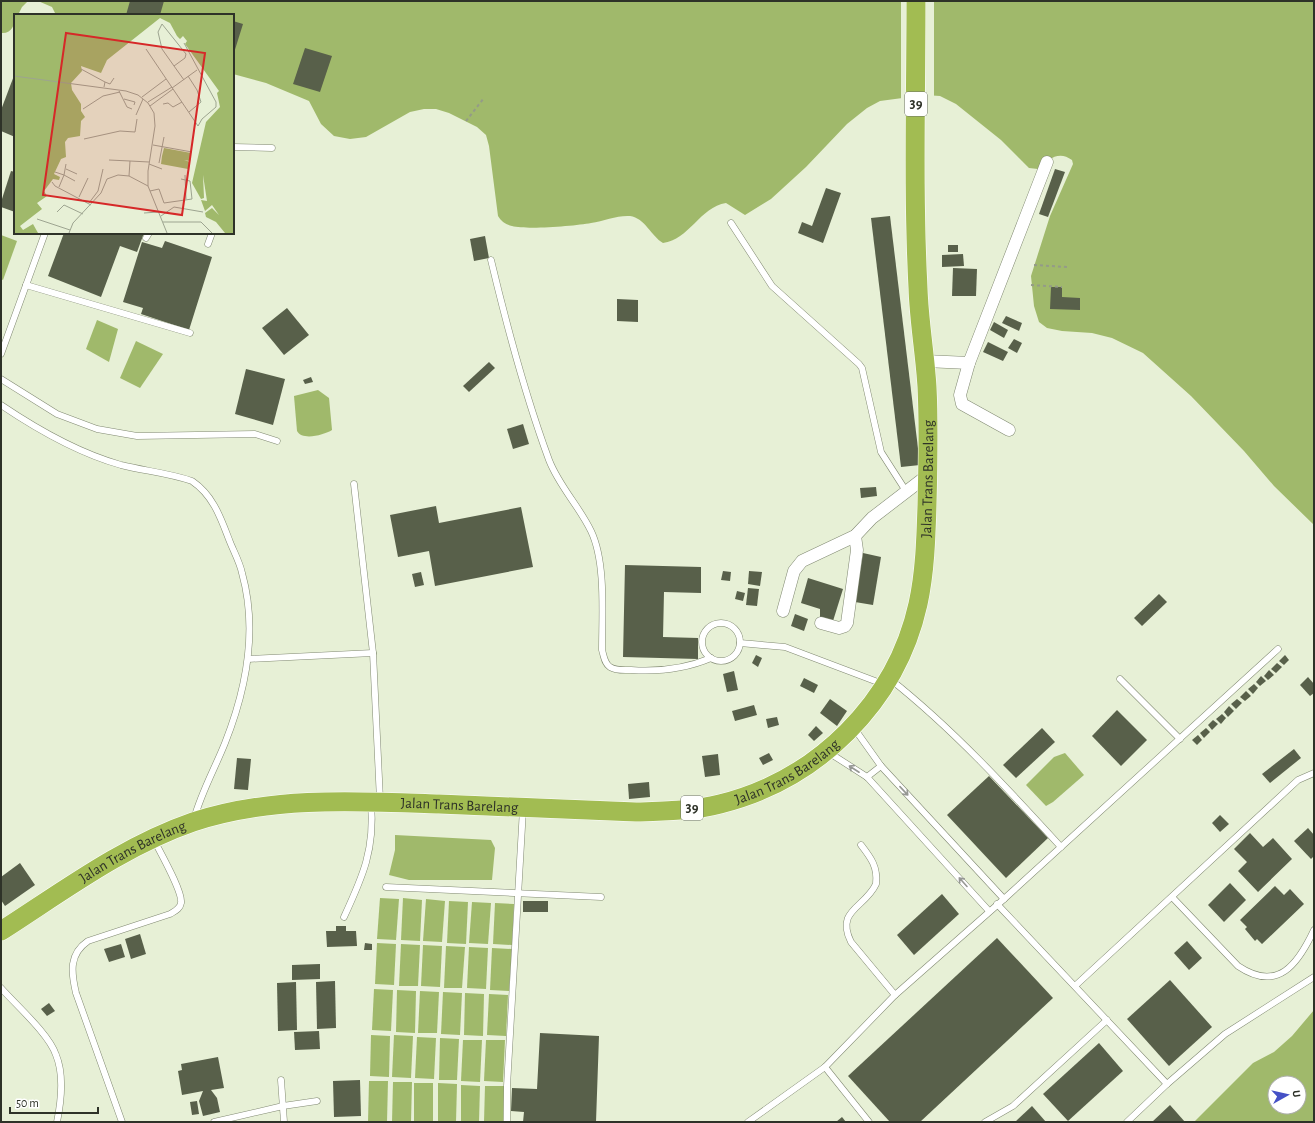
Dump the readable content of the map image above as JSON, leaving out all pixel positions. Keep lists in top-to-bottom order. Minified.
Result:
{"streets":{"highway":["39","Jalan Trans Barelang"]},"scale_bar":"50 m","north":"right"}
